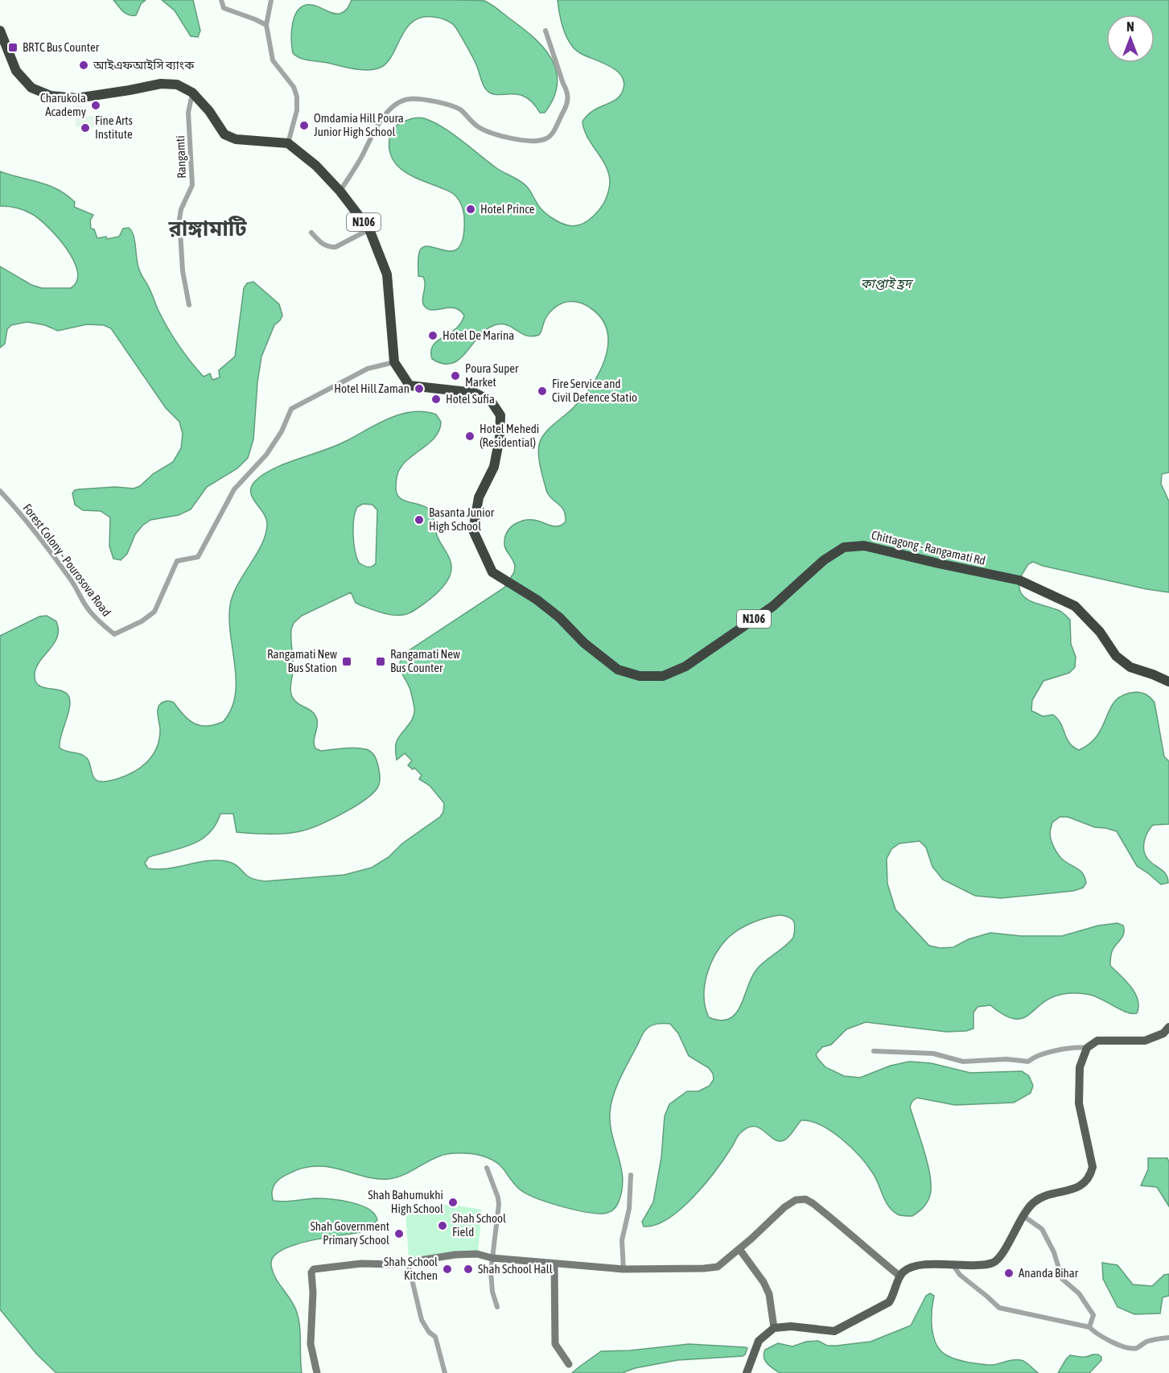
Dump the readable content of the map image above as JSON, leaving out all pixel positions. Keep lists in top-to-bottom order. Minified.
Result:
{"streets":{"highway":["N106","Chittagong - Rangamati Rd"],"street":["Rangamti","Forest Colony - Pourosova Road"]},"crossings":[["Chittagong - Rangamati Rd","Forest Colony - Pourosova Road"]],"districts":["রাঙ্গামাটি"],"water":["কাপ্তাই হ্রদ"],"places":{"transit":["BRTC Bus Counter","Rangamati New Bus Station","Rangamati New Bus Counter"],"other":["আইএফআইসি ব্যাংক","Charukola Academy","Omdamia Hill Poura Junior High School","Fine Arts Institute","Hotel Prince","Hotel De Marina","Poura Super Market","Hotel Hill Zaman","Fire Service and Civil Defence Statio","Hotel Sufia","Hotel Mehedi (Residential)","Basanta Junior High School","Shah Bahumukhi High School","Shah School Field","Shah Government Primary School","Shah School Kitchen","Shah School Hall","Ananda Bihar"]},"north":"top"}
